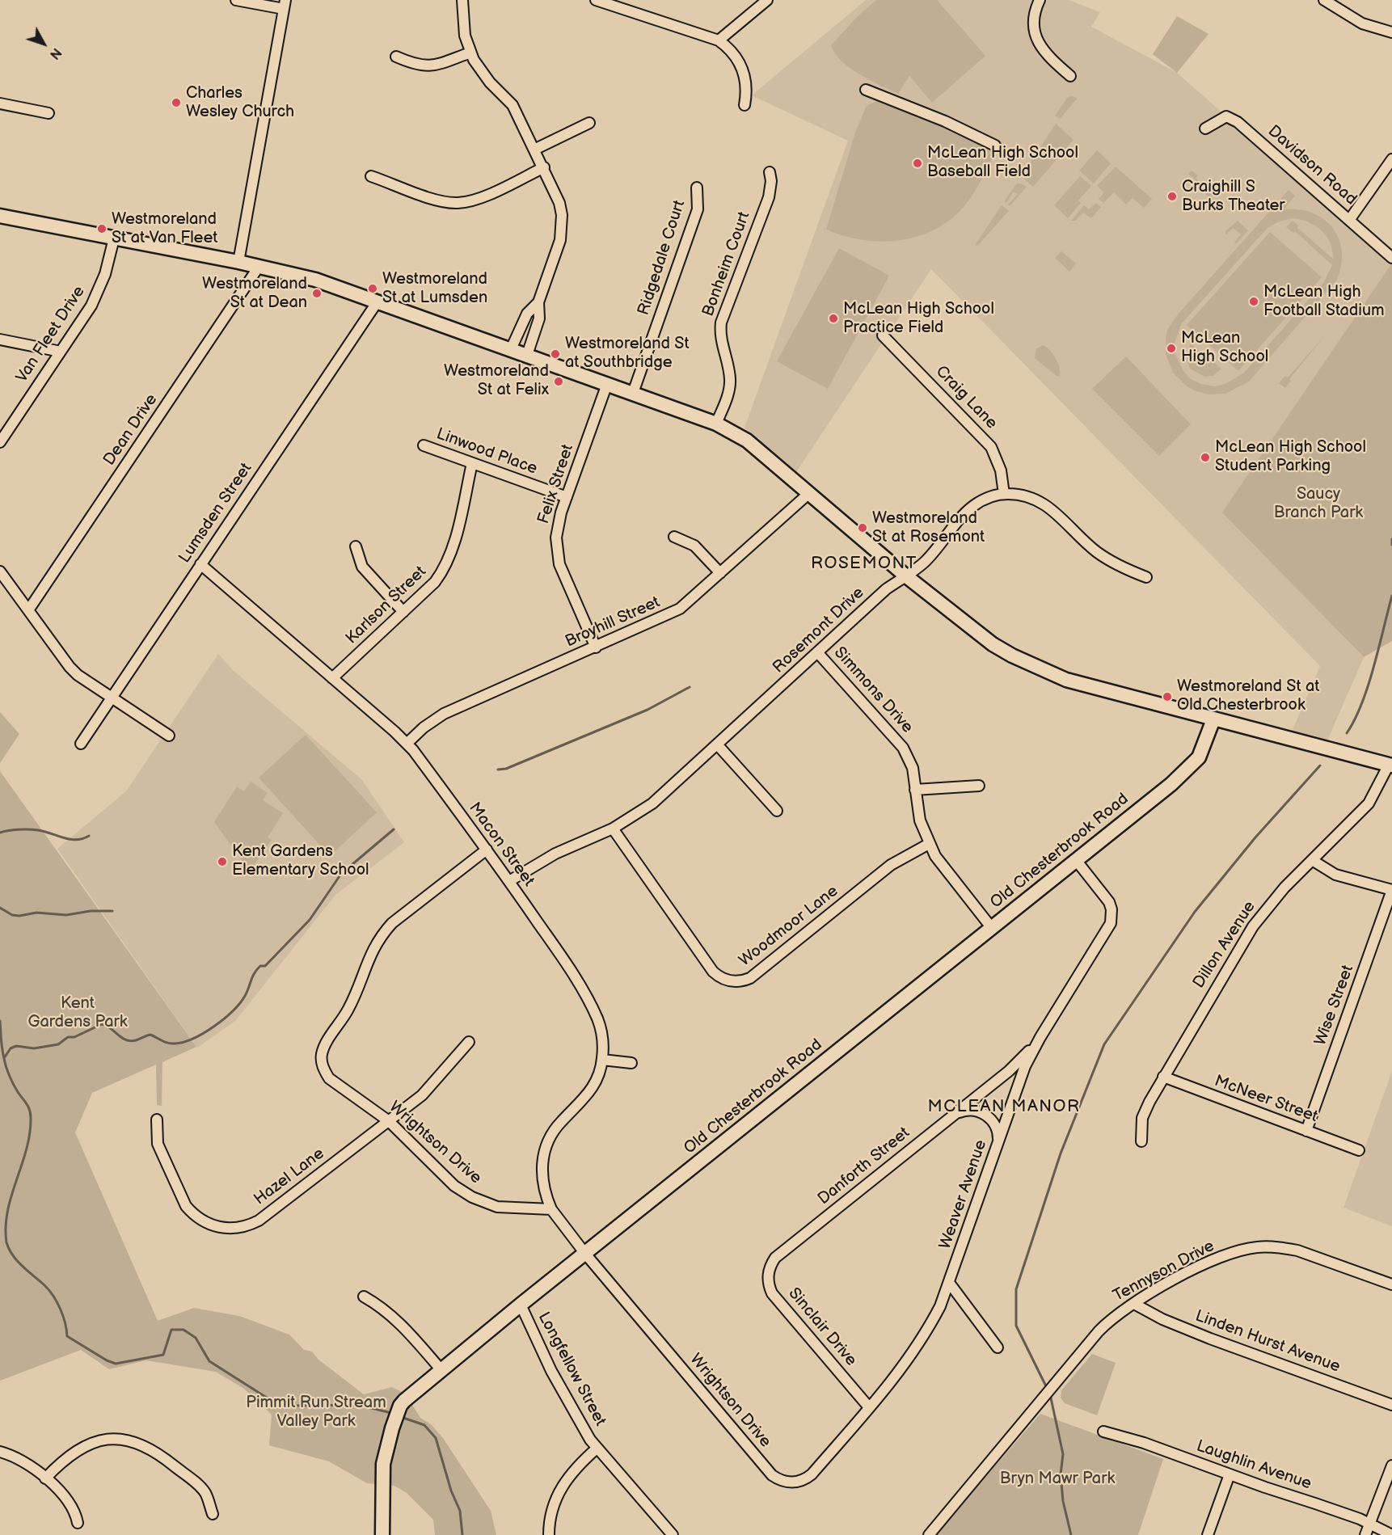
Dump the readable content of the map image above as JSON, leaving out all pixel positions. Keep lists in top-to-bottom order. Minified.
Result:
{"streets":{"main road":["Old Chesterbrook Road"],"street":["Davidson Road","Ridgedale Court","Bonheim Court","Van Fleet Drive","Craig Lane","Dean Drive","Linwood Place","Felix Street","Lumsden Street","Karlson Street","Broyhill Street","Rosemont Drive","Simmons Drive","Macon Street","Woodmoor Lane","Dillon Avenue","Wise Street","McNeer Street","Wrightson Drive","Danforth Street","Hazel Lane","Weaver Avenue","Tennyson Drive","Sinclair Drive","Linden Hurst Avenue","Longfellow Street","Laughlin Avenue"]},"crossings":[["Craig Lane","Rosemont Drive"],["Linwood Place","Felix Street"],["Linwood Place","Karlson Street"],["Felix Street","Broyhill Street"],["Lumsden Street","Macon Street"],["Karlson Street","Macon Street"],["Broyhill Street","Macon Street"],["Rosemont Drive","Simmons Drive"],["Rosemont Drive","Macon Street"],["Rosemont Drive","Woodmoor Lane"],["Simmons Drive","Old Chesterbrook Road"],["Simmons Drive","Woodmoor Lane"],["Macon Street","Wrightson Drive"],["Old Chesterbrook Road","Wrightson Drive"],["Old Chesterbrook Road","Weaver Avenue"],["Old Chesterbrook Road","Longfellow Street"],["Dillon Avenue","McNeer Street"],["Wise Street","McNeer Street"],["Wrightson Drive","Hazel Lane"],["Wrightson Drive","Weaver Avenue"],["Danforth Street","Weaver Avenue"],["Danforth Street","Sinclair Drive"],["Weaver Avenue","Sinclair Drive"],["Tennyson Drive","Linden Hurst Avenue"]],"districts":["ROSEMONT","MCLEAN MANOR"],"parks":["Saucy Branch Park","Kent Gardens Park","Pimmit Run Stream Valley Park","Bryn Mawr Park"],"places":["Charles Wesley Church","McLean High School Baseball Field","Craighill S Burks Theater","Westmoreland St at Van Fleet","Westmoreland St at Lumsden","Westmoreland St at Dean","McLean High Football Stadium","McLean High School Practice Field","McLean High School","Westmoreland St at Southbridge","Westmoreland St at Felix","McLean High School Student Parking","Westmoreland St at Rosemont","Westmoreland St at Old Chesterbrook","Kent Gardens Elementary School"],"north":"bottom right"}
